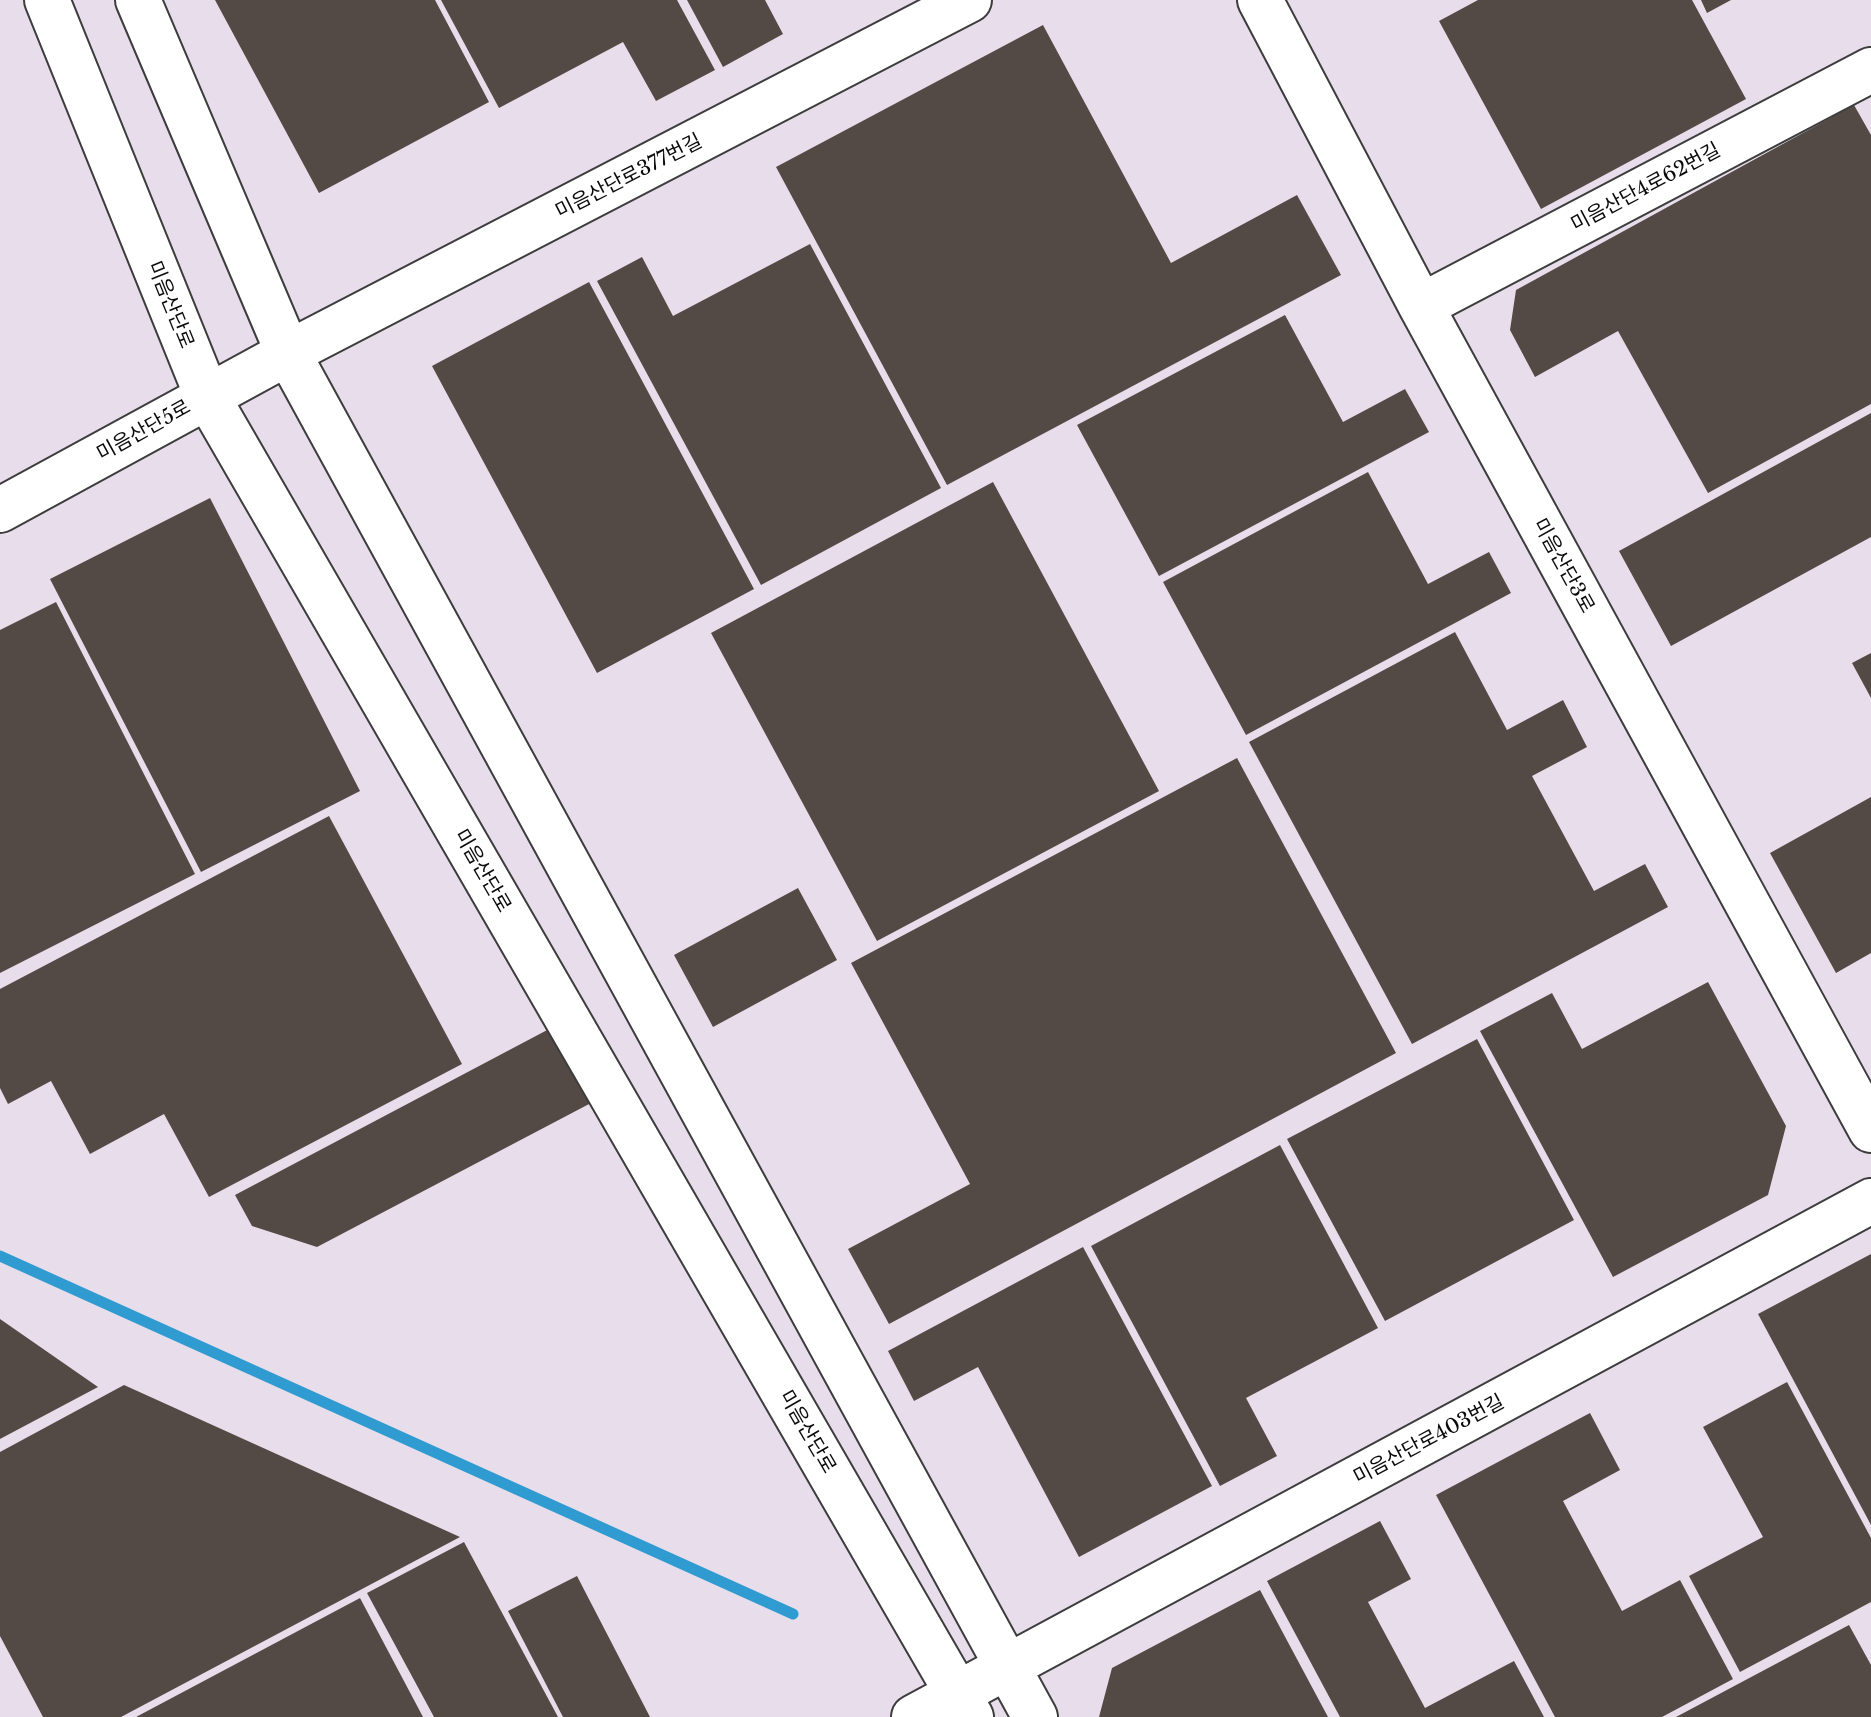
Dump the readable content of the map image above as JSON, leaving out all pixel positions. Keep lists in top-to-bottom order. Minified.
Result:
{"streets":{"street":["미음산단로377번길","미음산단4로62번길","미음산단로","미음산단5로","미음산단3로","미음산단로403번길"]},"crossings":[["미음산단로377번길","미음산단로"],["미음산단로377번길","미음산단5로"],["미음산단4로62번길","미음산단3로"],["미음산단로","미음산단5로"],["미음산단로","미음산단로403번길"]]}
